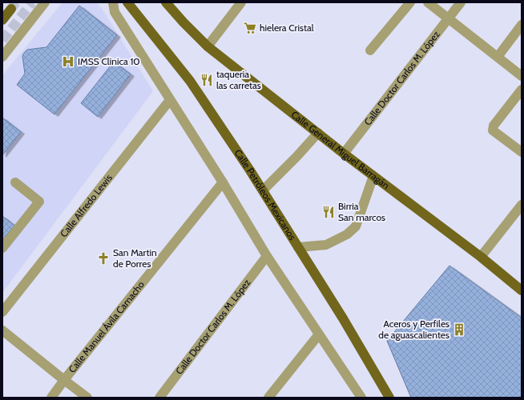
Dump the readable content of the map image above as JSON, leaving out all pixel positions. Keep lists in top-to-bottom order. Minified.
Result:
{"streets":{"main road":["Calle General Miguel Barragán","Calle Petróleos Mexicanos"],"street":["Calle Doctor Carlos M. López","Calle Alfredo Lewis","Calle Manuel Ávila Camacho"]},"crossings":[["Calle Doctor Carlos M. López","Calle General Miguel Barragán"],["Calle Doctor Carlos M. López","Calle Petróleos Mexicanos"],["Calle General Miguel Barragán","Calle Petróleos Mexicanos"]],"places":{"supermarket":["hielera Cristal"],"hospital":["IMSS Clinica 10"],"restaurant":["taqueria las carretas","Birria San marcos"],"church":["San Martin de Porres"],"building":["Aceros y Perfiles de aguascalientes"]}}
